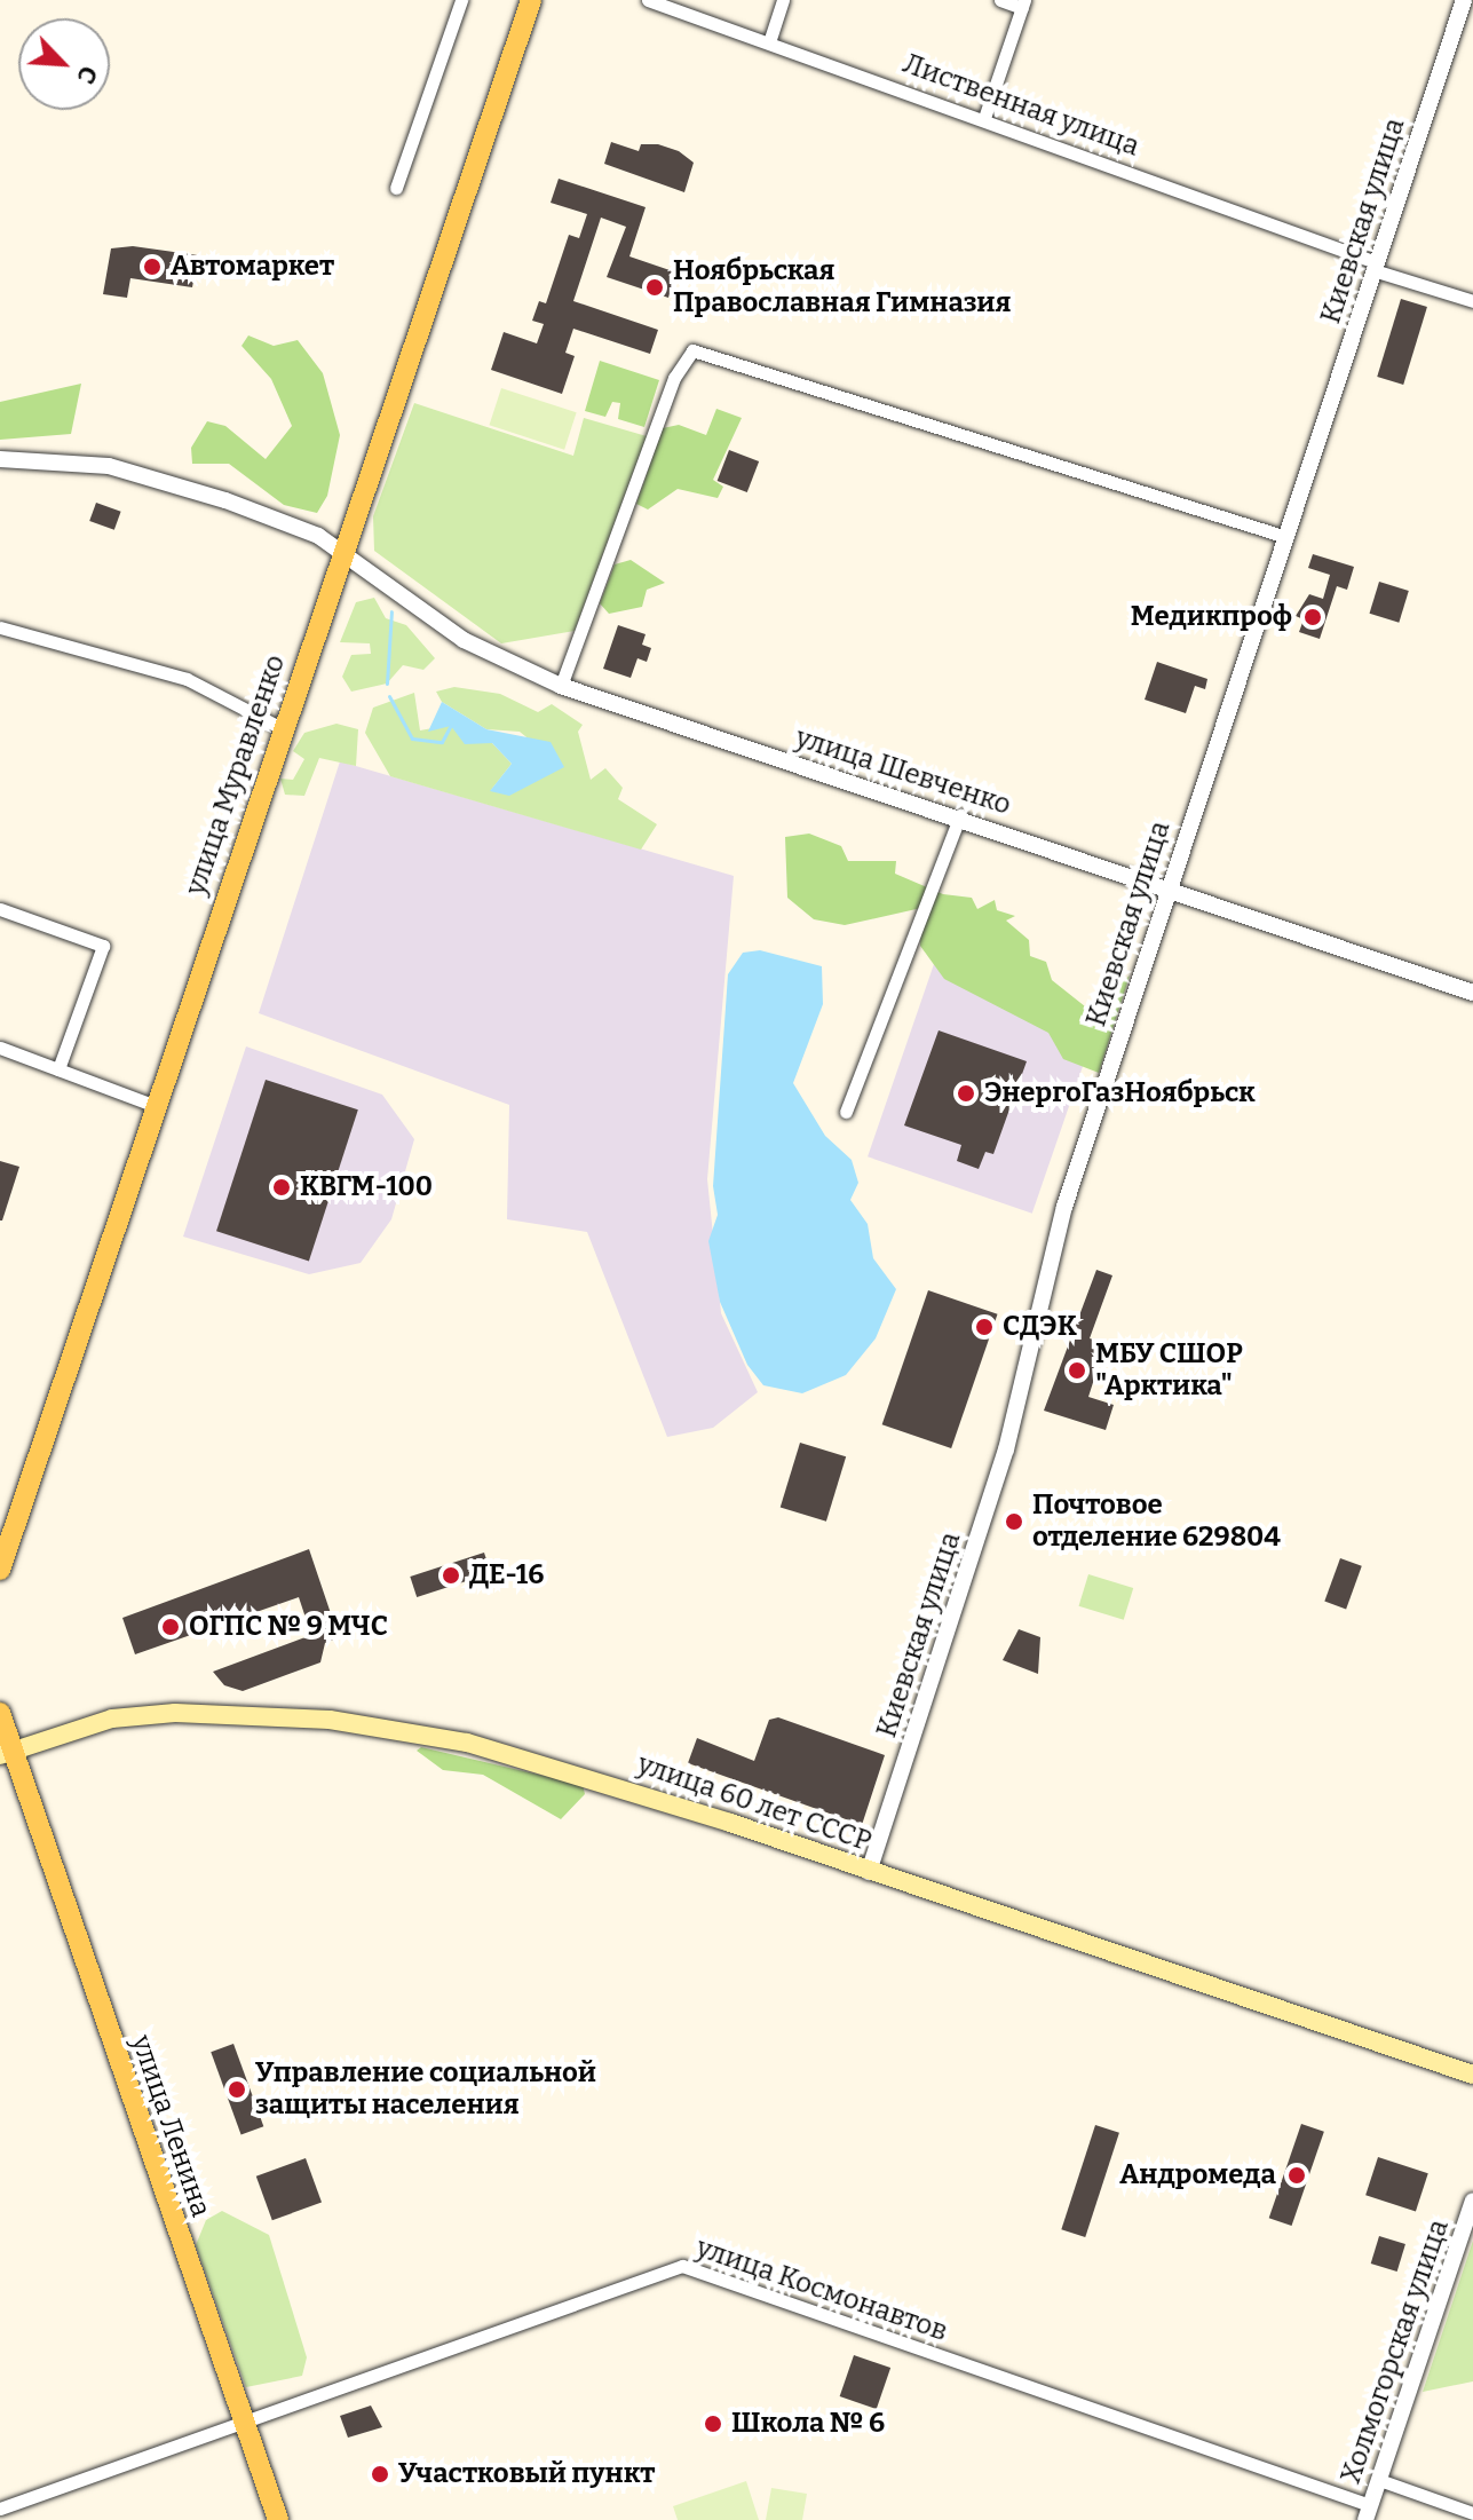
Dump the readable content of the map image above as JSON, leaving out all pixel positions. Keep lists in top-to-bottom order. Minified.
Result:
{"streets":{"main road":["улица Муравленко","улица 60 лет СССР","улица Ленина"],"street":["Лиственная улица","Киевская улица","улица Шевченко","улица Космонавтов","Холмогорская улица"]},"crossings":[["Лиственная улица","Киевская улица"],["Киевская улица","улица Шевченко"],["Киевская улица","улица 60 лет СССР"],["улица Шевченко","улица Муравленко"],["улица 60 лет СССР","улица Ленина"],["улица Ленина","улица Космонавтов"],["улица Космонавтов","Холмогорская улица"]],"places":["Автомаркет","Ноябрьская Православная Гимназия","Медикпроф","ЭнергоГазНоябрьск","КВГМ-100","СДЭК","МБУ СШОР \"Арктика\"","Почтовое отделение 629804","ДЕ-16","ОГПС № 9 МЧС","Управление социальной защиты населения","Андромеда","Школа № 6","Участковый пункт"],"north":"bottom right"}
